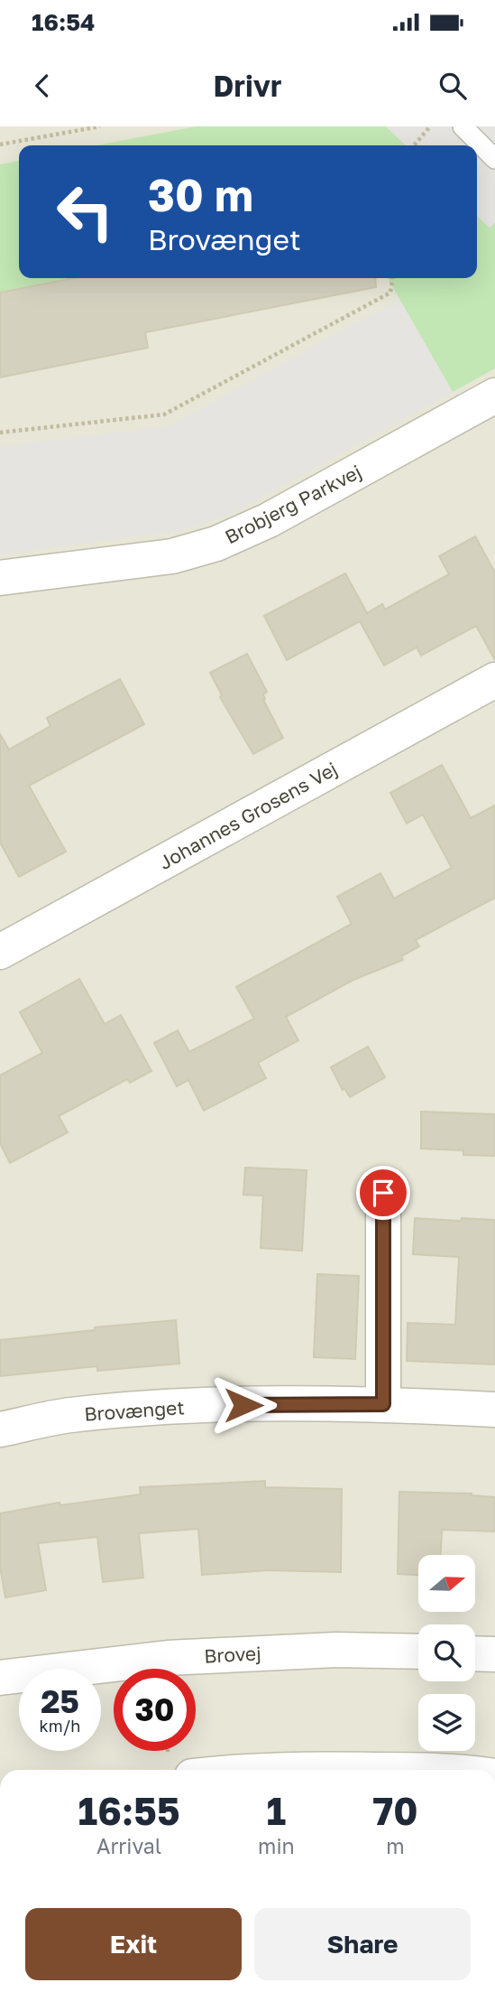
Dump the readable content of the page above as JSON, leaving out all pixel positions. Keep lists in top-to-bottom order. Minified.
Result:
{"streets":{"street":["Brobjerg Parkvej","Johannes Grosens Vej","Brovænget","Brovej"]},"north":"right","page":{"status":"16:54","header":"Drivr","turn":["30 m","Brovænget"],"speed":"25 km/h","limit":"30","eta":["16:55","Arrival","1","min","70","m"],"buttons":["Exit","Share"]}}
